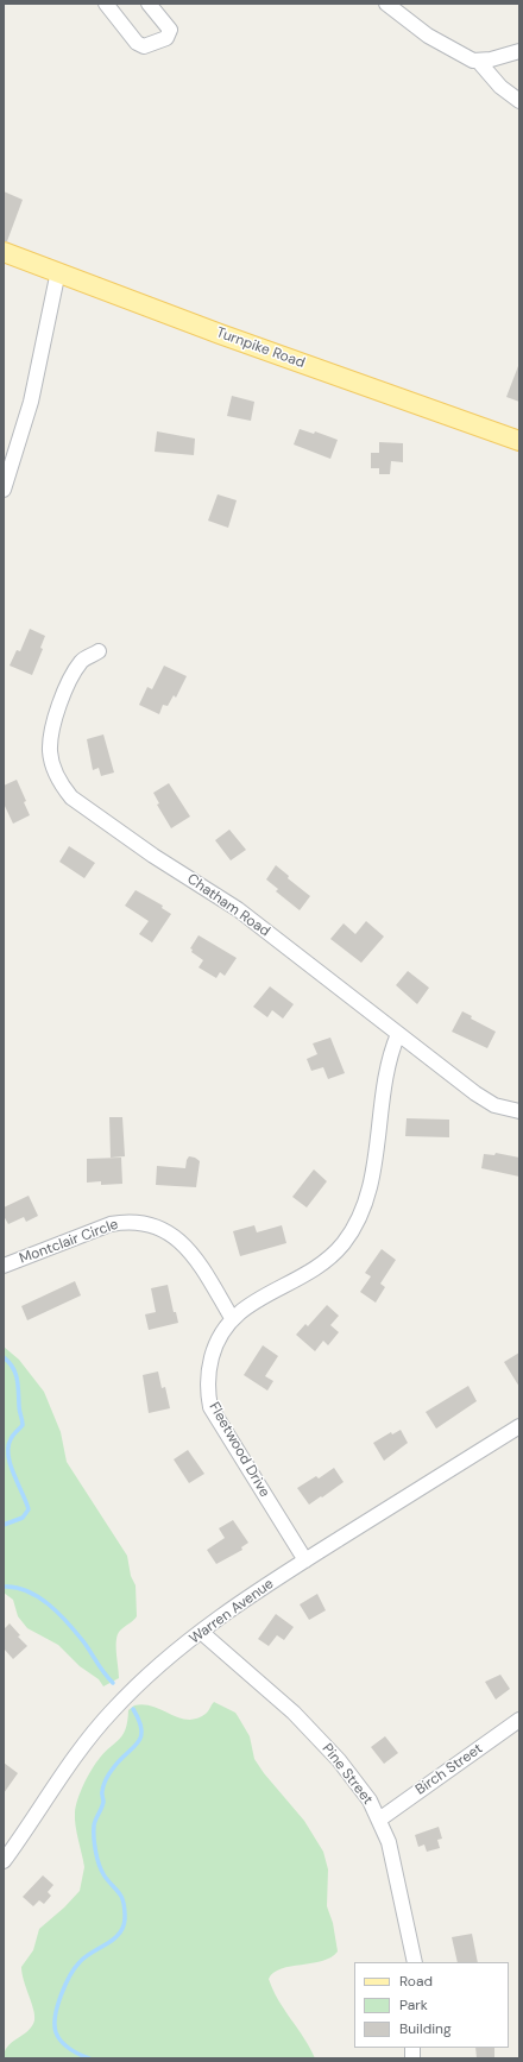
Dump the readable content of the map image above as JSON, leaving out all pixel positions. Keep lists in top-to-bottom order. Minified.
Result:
{"streets":{"main road":["Turnpike Road"],"street":["Chatham Road","Montclair Circle","Fleetwood Drive","Warren Avenue","Birch Street","Pine Street"]},"crossings":[["Chatham Road","Fleetwood Drive"],["Montclair Circle","Fleetwood Drive"],["Fleetwood Drive","Warren Avenue"],["Warren Avenue","Pine Street"],["Birch Street","Pine Street"]],"legend":["Road","Park","Building"]}
